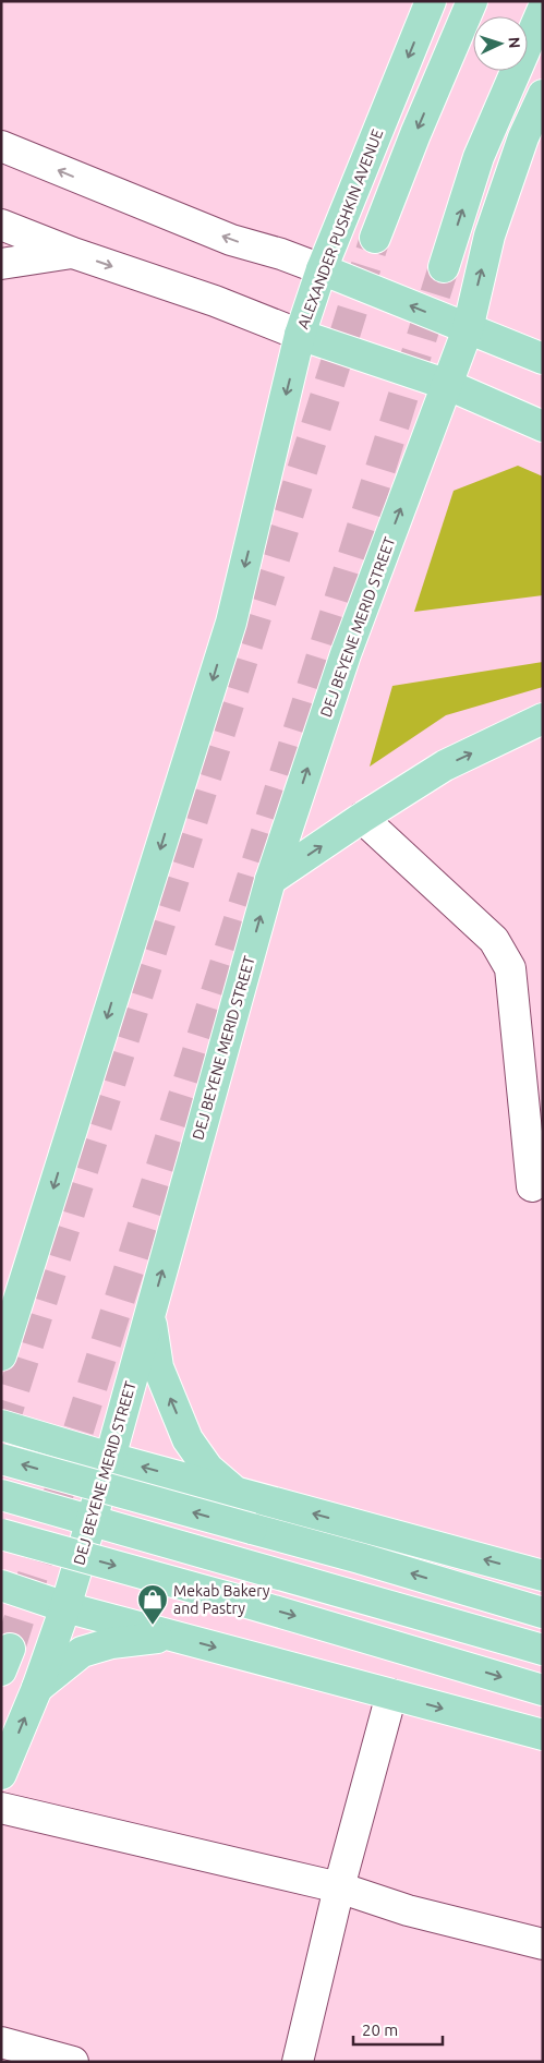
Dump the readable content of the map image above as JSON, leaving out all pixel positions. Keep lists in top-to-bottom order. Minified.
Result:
{"streets":{"main road":["ALEXANDER PUSHKIN AVENUE","DEJ BEYENE MERID STREET"]},"one_way":["DEJ BEYENE MERID STREET"],"places":{"shop":["Mekab Bakery and Pastry"]},"scale_bar":"20 m","north":"right"}
